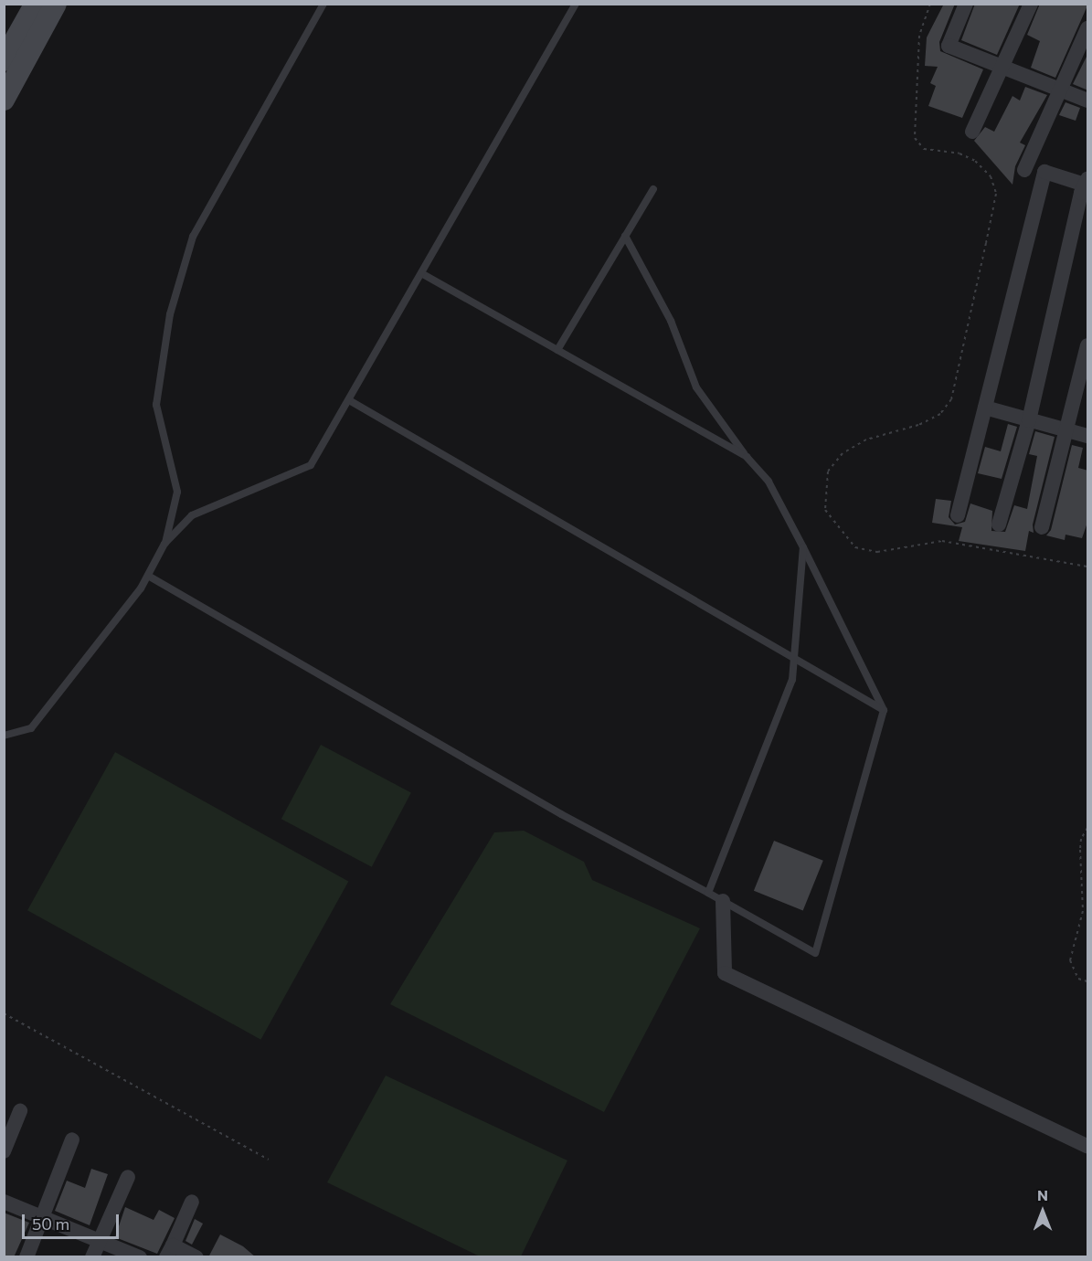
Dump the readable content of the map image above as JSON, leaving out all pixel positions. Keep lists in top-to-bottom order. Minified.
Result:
{"scale_bar":"50 m","north":"top"}
